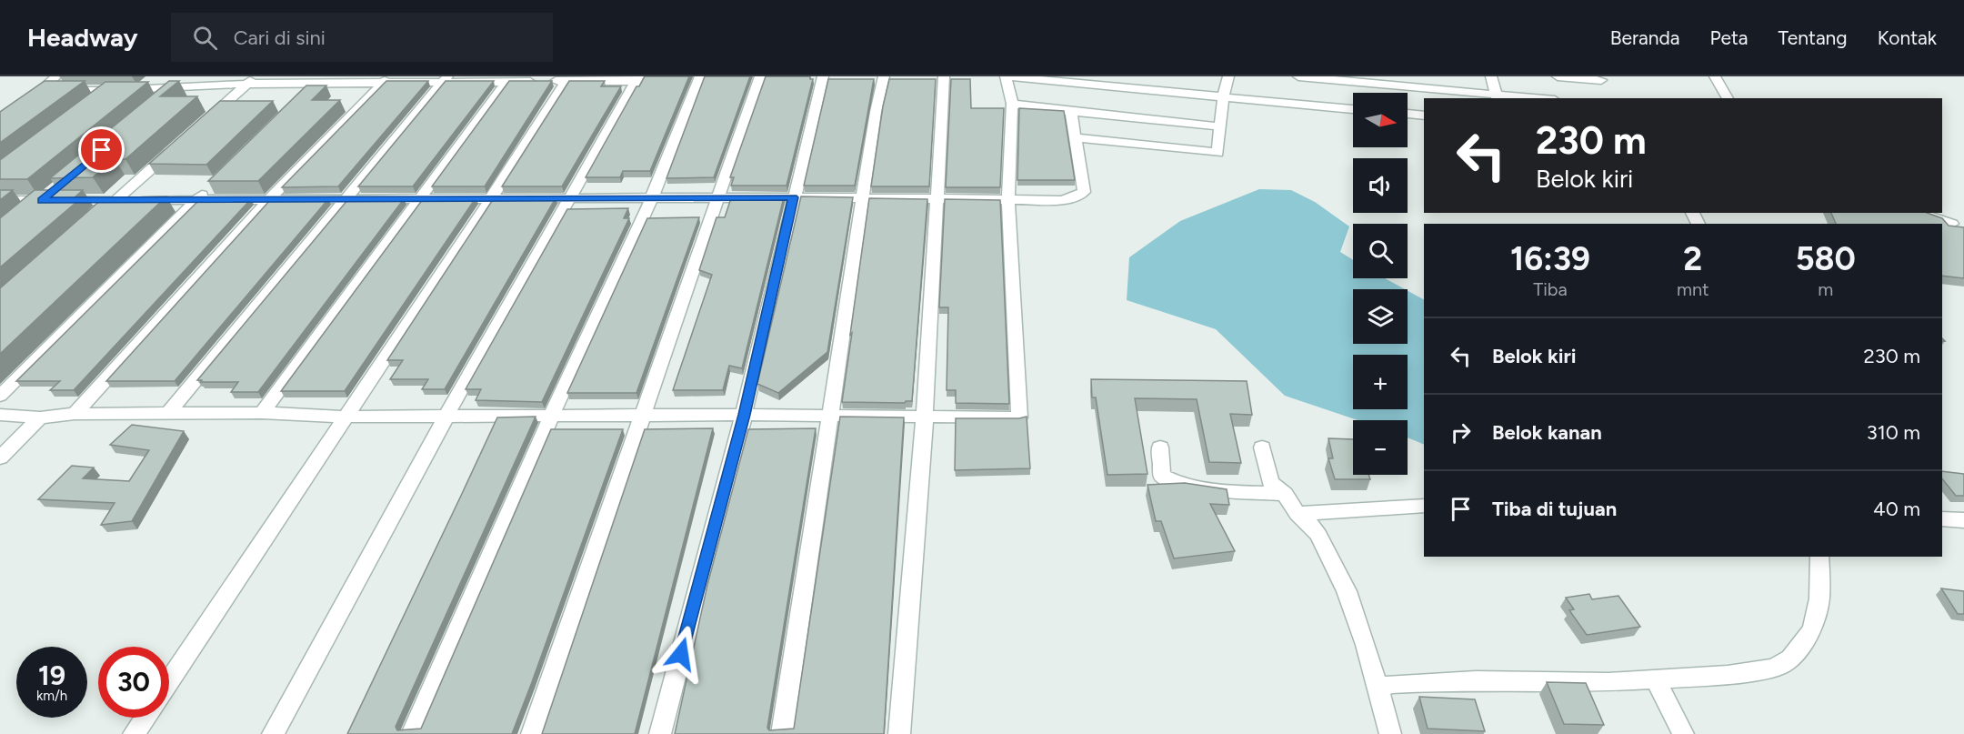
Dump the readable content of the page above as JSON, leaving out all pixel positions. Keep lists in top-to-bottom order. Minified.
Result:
{"north":"right","page":{"header":"Headway","search":"Cari di sini","nav":["Beranda","Peta","Tentang","Kontak"],"map_buttons":["+","−"],"turn":["230 m","Belok kiri"],"eta":["16:39","Tiba","2","mnt","580","m"],"list":[{"name":"Belok kiri","value":"230 m"},{"name":"Belok kanan","value":"310 m"},{"name":"Tiba di tujuan","value":"40 m"}],"speed":"19 km/h","limit":"30"}}
